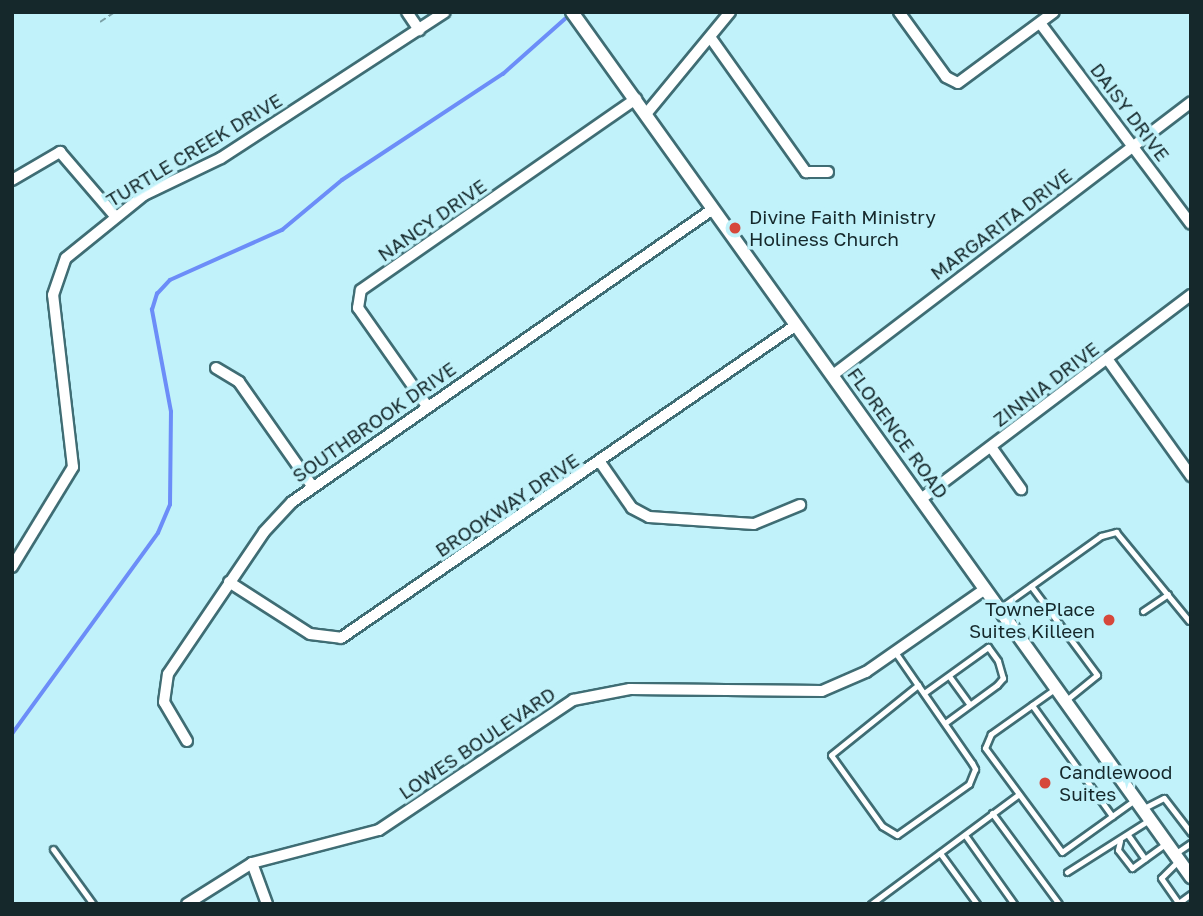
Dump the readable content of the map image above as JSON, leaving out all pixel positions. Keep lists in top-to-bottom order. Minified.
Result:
{"streets":{"street":["DAISY DRIVE","TURTLE CREEK DRIVE","NANCY DRIVE","MARGARITA DRIVE","ZINNIA DRIVE","SOUTHBROOK DRIVE","FLORENCE ROAD","BROOKWAY DRIVE","LOWES BOULEVARD"]},"crossings":[["DAISY DRIVE","MARGARITA DRIVE"],["NANCY DRIVE","SOUTHBROOK DRIVE"],["NANCY DRIVE","FLORENCE ROAD"],["MARGARITA DRIVE","FLORENCE ROAD"],["ZINNIA DRIVE","FLORENCE ROAD"],["SOUTHBROOK DRIVE","FLORENCE ROAD"],["SOUTHBROOK DRIVE","BROOKWAY DRIVE"],["FLORENCE ROAD","BROOKWAY DRIVE"],["FLORENCE ROAD","LOWES BOULEVARD"]],"places":["Divine Faith Ministry Holiness Church","TownePlace Suites Killeen","Candlewood Suites"]}
